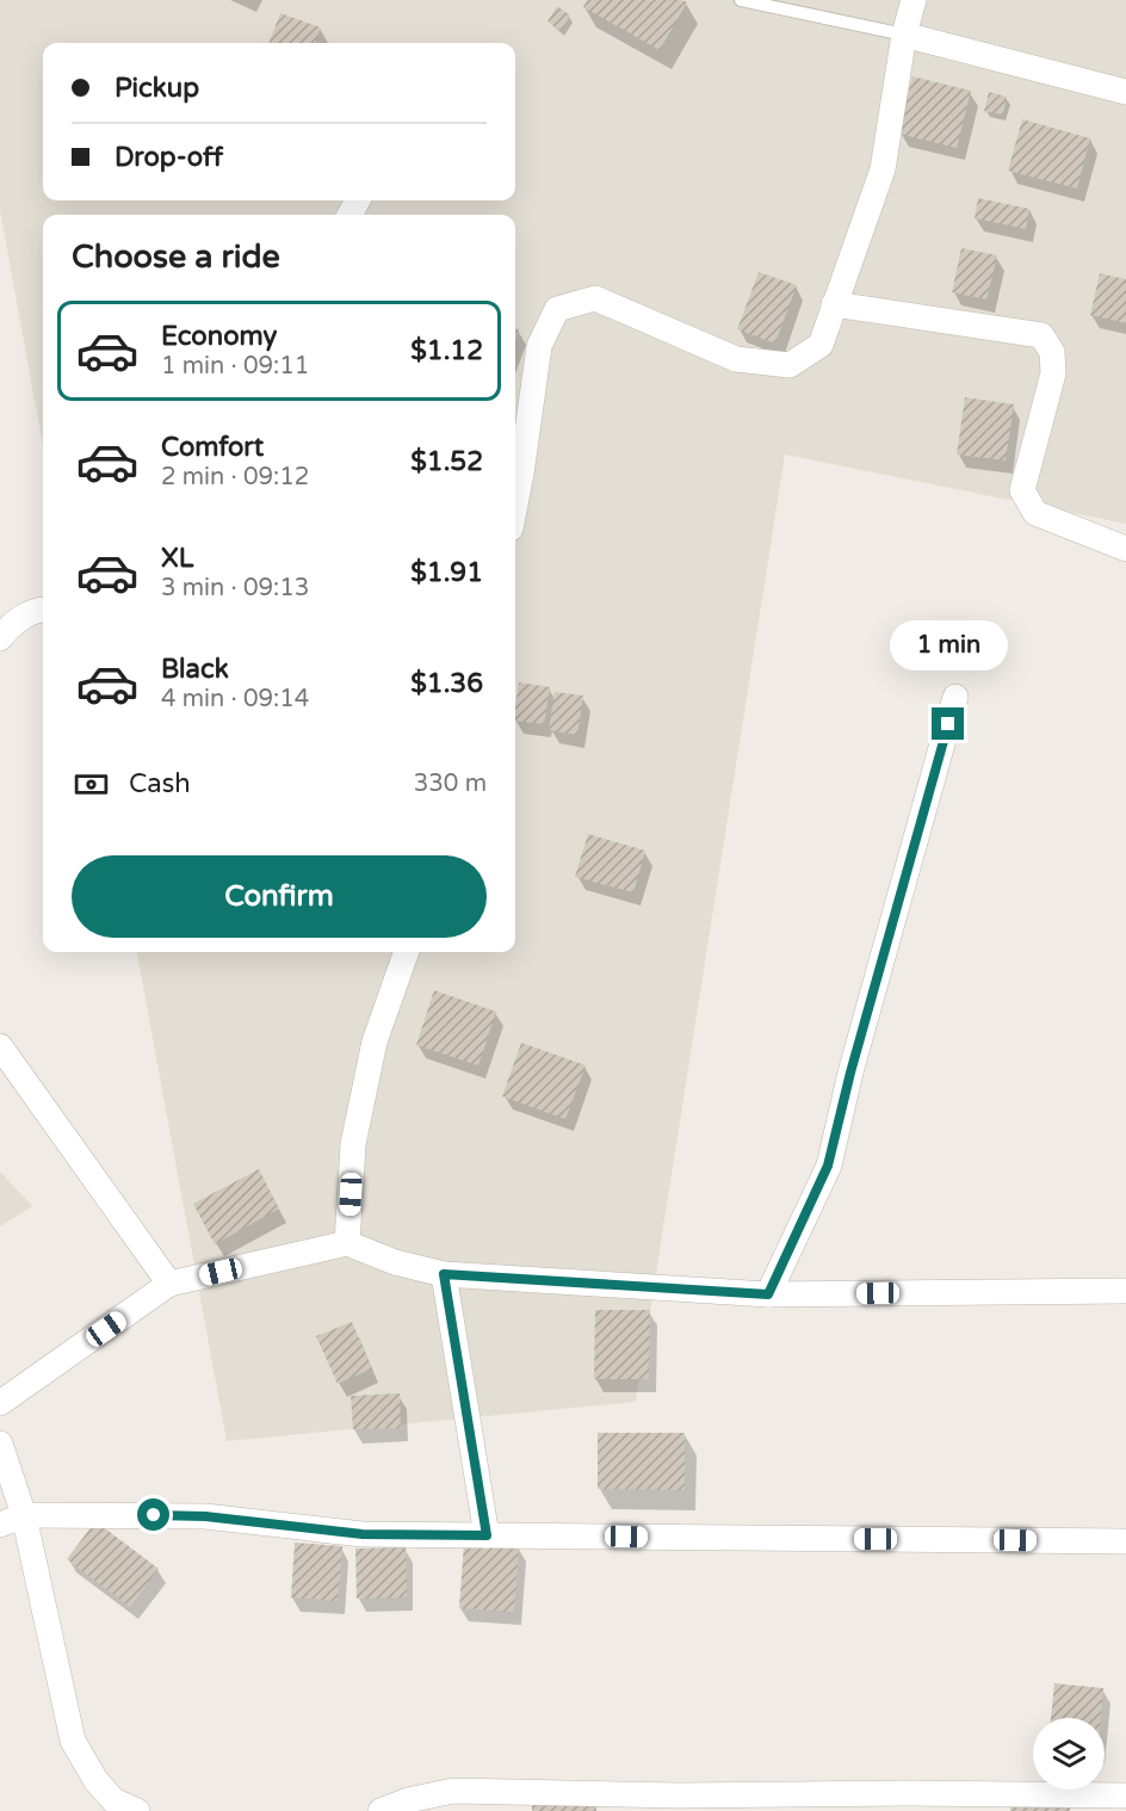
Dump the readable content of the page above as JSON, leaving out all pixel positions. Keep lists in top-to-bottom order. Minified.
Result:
{"page":{"banner":["Pickup","Drop-off"],"heading":"Choose a ride","list":[{"name":"Economy","note":"1 min · 09:11","value":"$1.12"},{"name":"Comfort","note":"2 min · 09:12","value":"$1.52"},{"name":"XL","note":"3 min · 09:13","value":"$1.91"},{"name":"Black","note":"4 min · 09:14","value":"$1.36"}],"bubble":"1 min","pay":["Cash","330 m"],"buttons":"Confirm"}}
